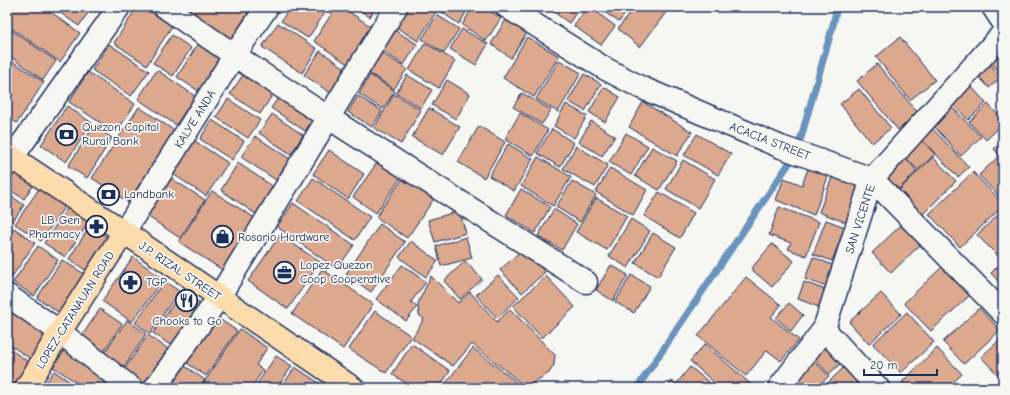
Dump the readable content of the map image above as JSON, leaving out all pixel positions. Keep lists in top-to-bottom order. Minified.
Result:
{"streets":{"main road":["J.P. RIZAL STREET","LOPEZ-CATANAUAN ROAD"],"street":["KALYE ANDA","ACACIA STREET","SAN VICENTE"]},"crossings":[["KALYE ANDA","J.P. RIZAL STREET"],["KALYE ANDA","LOPEZ-CATANAUAN ROAD"],["ACACIA STREET","SAN VICENTE"],["J.P. RIZAL STREET","LOPEZ-CATANAUAN ROAD"]],"places":{"bank":["Quezon Capital Rural Bank","Landbank"],"pharmacy":["LB Gen Pharmacy","TGP"],"shop":["Rosario Hardware"],"office":["Lopez Quezon Coop Cooperative"],"restaurant":["Chooks to Go"]},"scale_bar":"20 m"}
